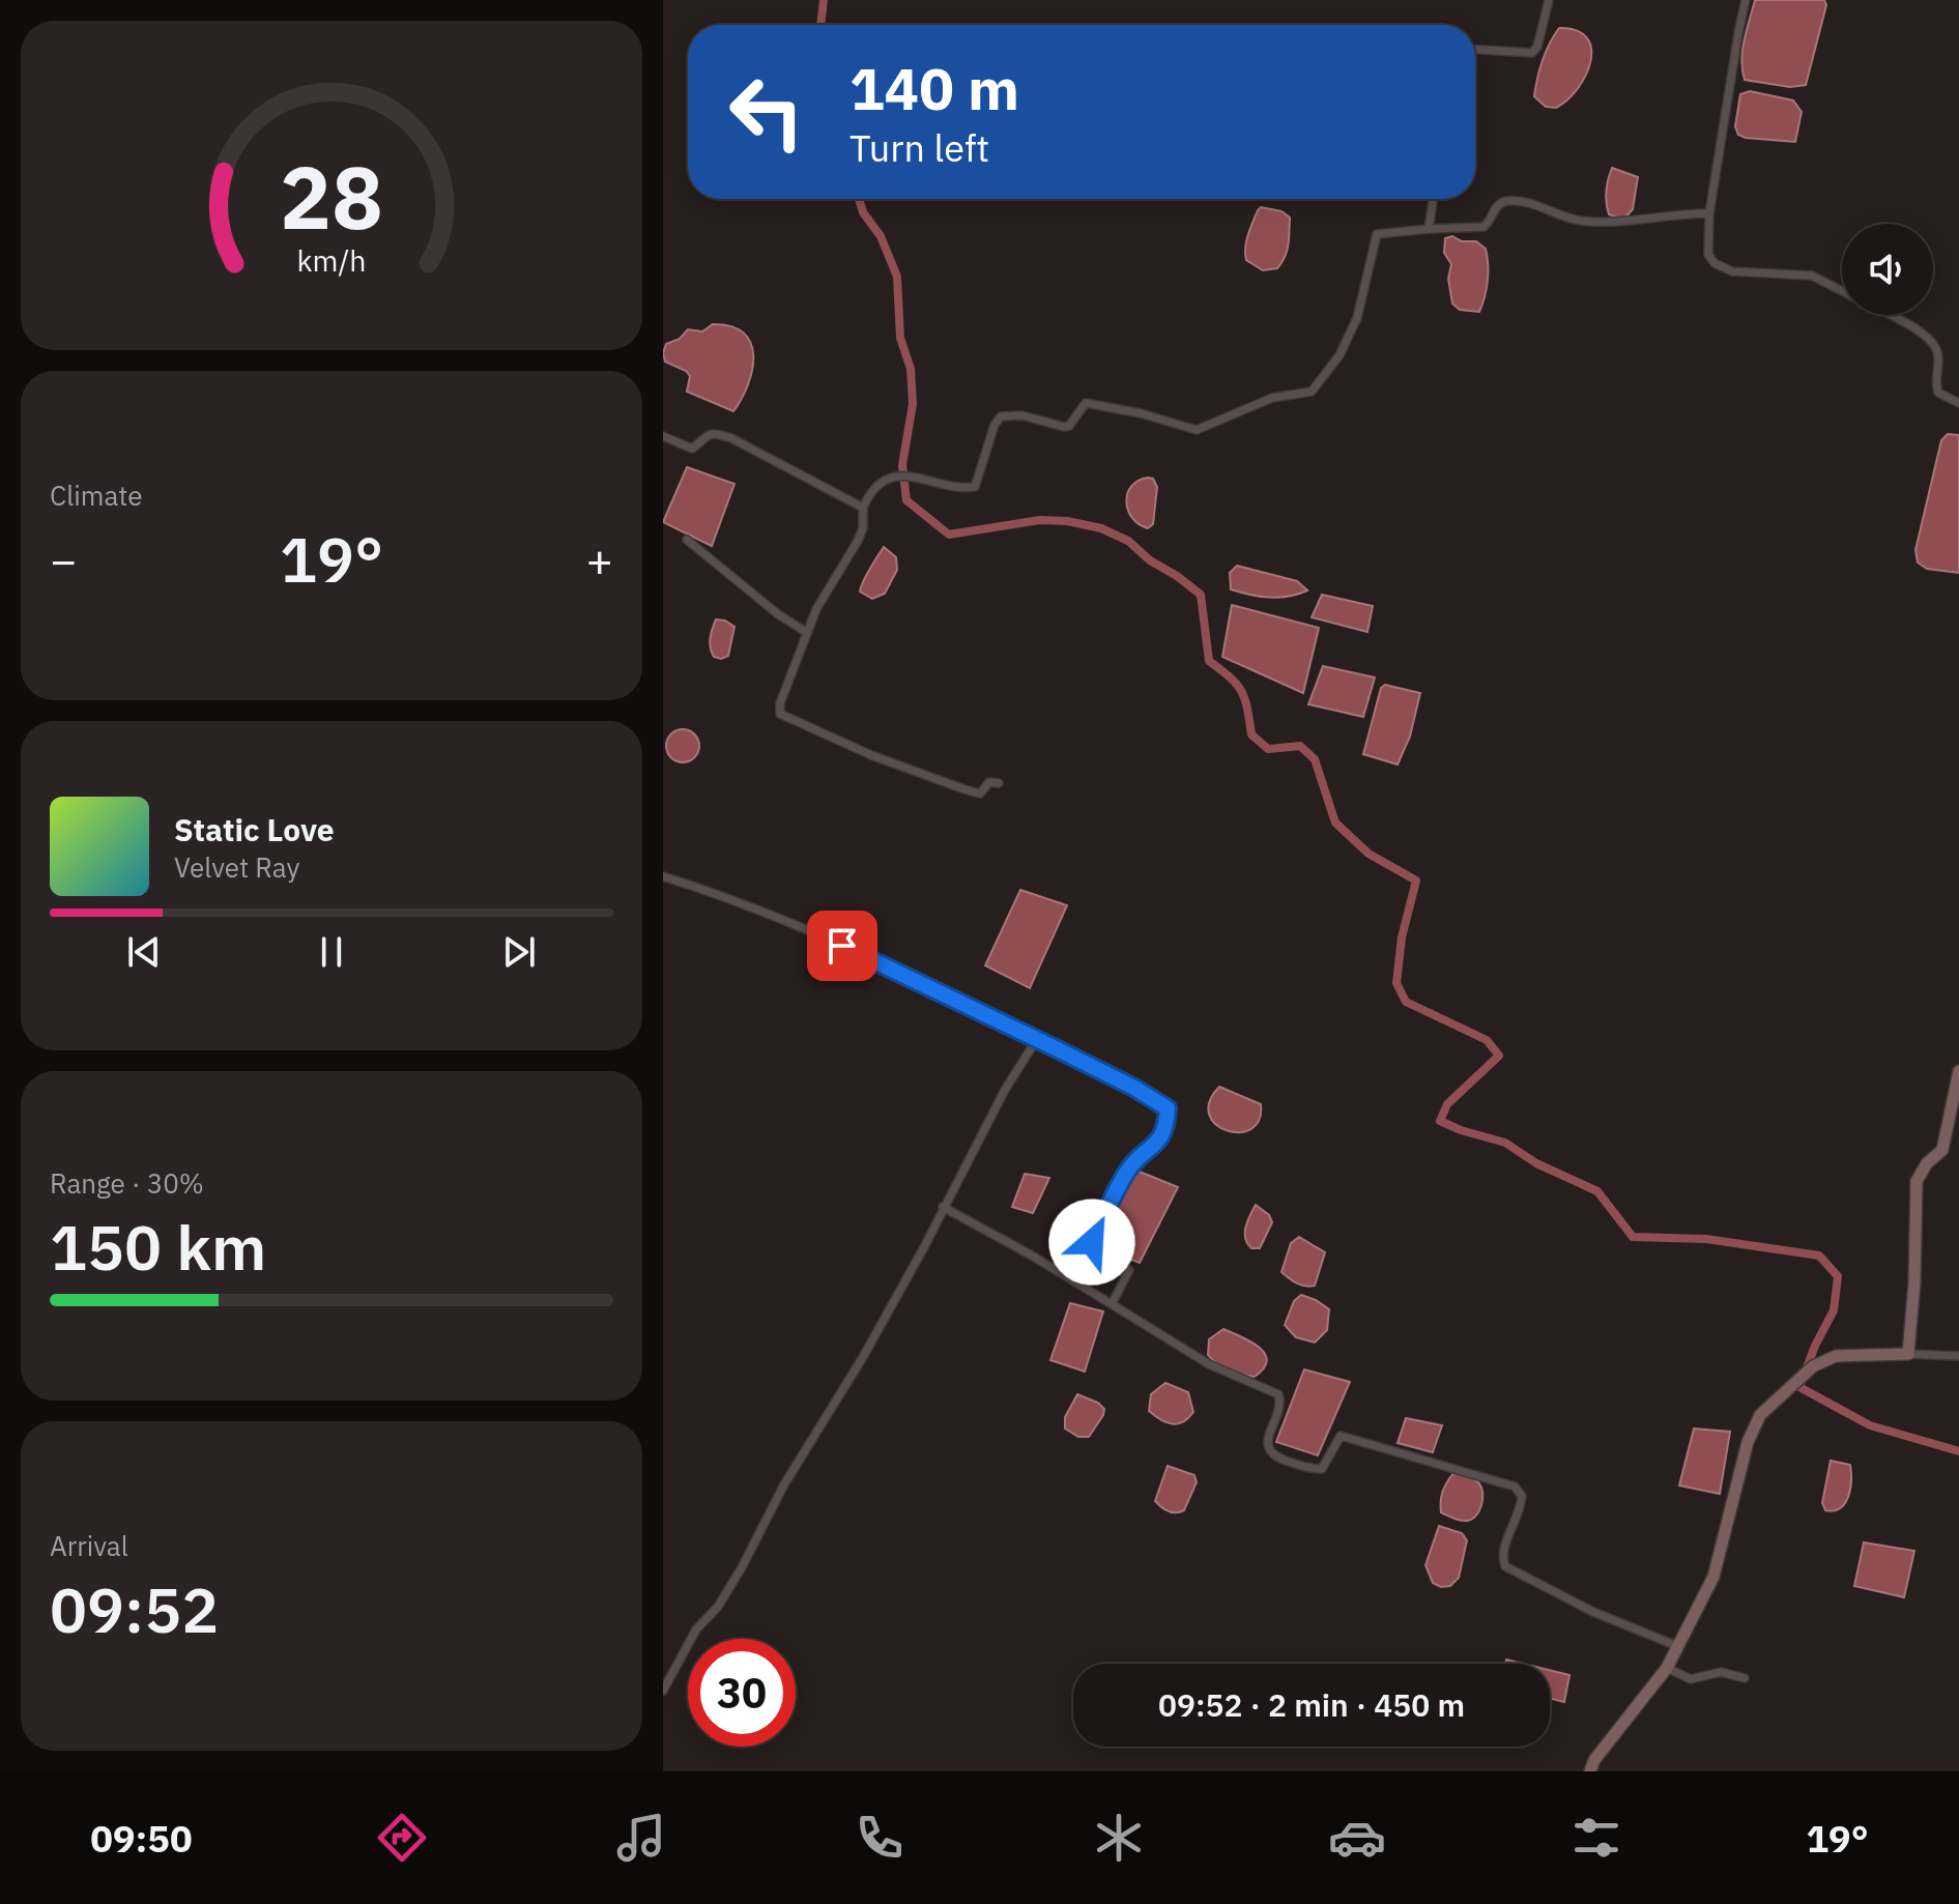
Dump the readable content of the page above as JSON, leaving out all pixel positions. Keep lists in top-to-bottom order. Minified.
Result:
{"page":{"turn":["140 m","Turn left"],"tile":["Climate",["Range · 30%","150 km"],["Arrival","09:52"]],"heat":["−","19°","+"],"song":["Static Love","Velvet Ray"],"limit":"30","trip":"09:52 · 2 min · 450 m","tabs":["09:50","19°"],"gauge":["28","km/h"]}}
